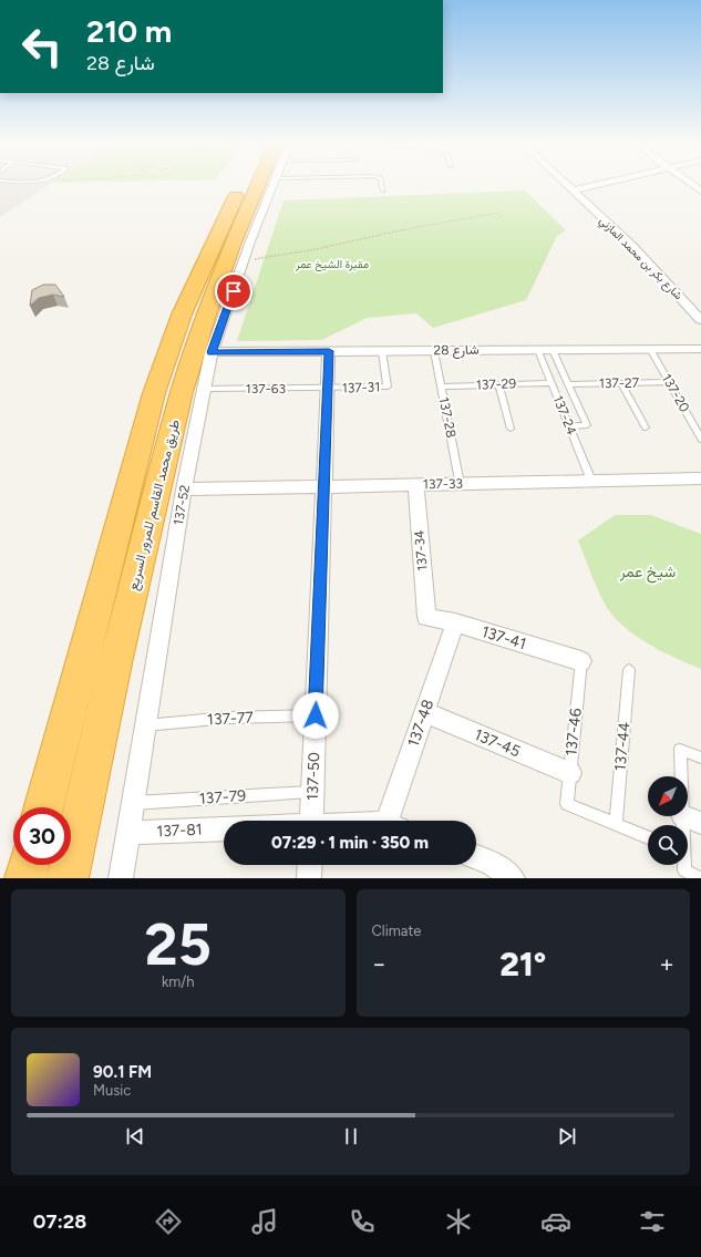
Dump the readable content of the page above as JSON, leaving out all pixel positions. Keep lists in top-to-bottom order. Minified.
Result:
{"streets":{"highway":["طريق محمد القاسم للمرور السريع"],"street":["شارع بكر بن محمد المازني","شارع 28","137-33","137-52","137-34","137-41","137-48","137-45","137-50","137-81"],"lane":["137-27","137-29","137-31","137-63","137-20","137-24","137-28","137-77","137-46","137-44","137-79"]},"crossings":[["شارع 28","137-31"],["شارع 28","137-20"],["شارع 28","137-24"],["شارع 28","137-28"],["شارع 28","137-52"],["شارع 28","137-50"],["137-27","137-20"],["137-29","137-24"],["137-29","137-28"],["137-31","137-63"],["137-31","137-50"],["137-63","137-52"],["137-63","137-50"],["137-24","137-33"],["137-28","137-33"],["137-33","137-52"],["137-33","137-34"],["137-33","137-50"],["137-52","137-77"],["137-52","137-79"],["137-52","137-81"],["137-34","137-41"],["137-41","137-48"],["137-41","137-46"],["137-77","137-50"],["137-48","137-45"],["137-46","137-45"],["137-46","137-44"],["137-50","137-79"]],"parks":["مقبرة الشيخ عمر","شيخ عمر"],"north":"bottom left","page":{"turn":["210 m","شارع 28"],"limit":"30","trip":"07:29 · 1 min · 350 m","tile":[["25","km/h"],"Climate"],"heat":["−","21°","+"],"song":["90.1 FM","Music"],"tabs":"07:28"}}
